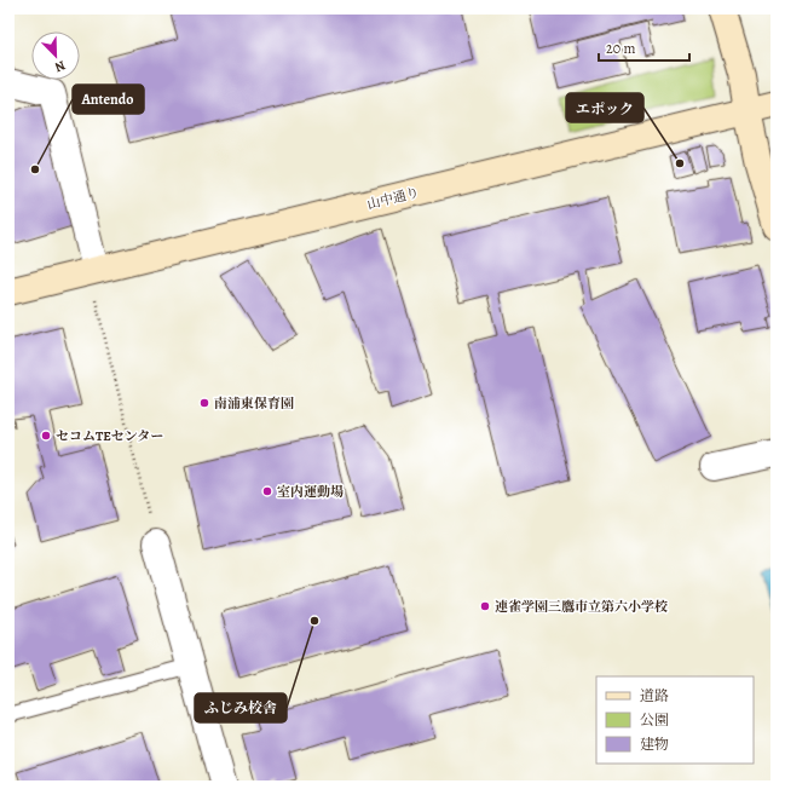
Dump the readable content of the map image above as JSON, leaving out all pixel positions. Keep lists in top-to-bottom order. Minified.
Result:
{"streets":{"street":["山中通り"]},"places":["エポック","Antendo","南浦東保育園","セコムTEセンター","室内運動場","連雀学園三鷹市立第六小学校","ふじみ校舎"],"legend":["道路","公園","建物"],"scale_bar":"20 m","north":"bottom right"}
